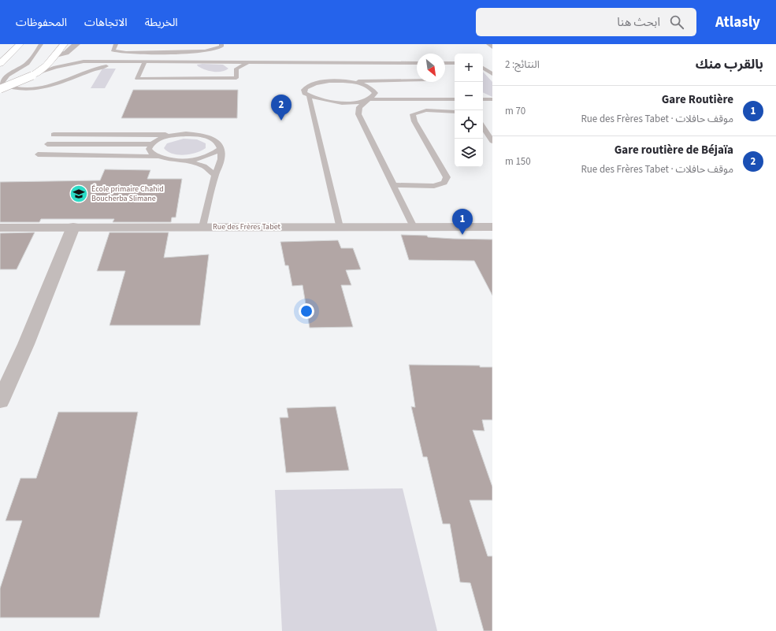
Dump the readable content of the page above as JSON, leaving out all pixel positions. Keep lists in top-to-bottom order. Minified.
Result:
{"streets":{"street":["Rue des Frères Tabet"]},"places":{"school or university":["École primaire Chahid Boucherba Slimane"]},"north":"bottom right","page":{"header":"Atlasly","search":"ابحث هنا","nav":["الخريطة","الاتجاهات","المحفوظات"],"heading":["بالقرب منك","النتائج: 2"],"map_buttons":["+","−"],"list":[{"mark":"1","name":"Gare Routière","note":"موقف حافلات · Rue des Frères Tabet","value":"70 m"},{"mark":"2","name":"Gare routière de Béjaïa","note":"موقف حافلات · Rue des Frères Tabet","value":"150 m"}],"pins":["2","1"]}}
